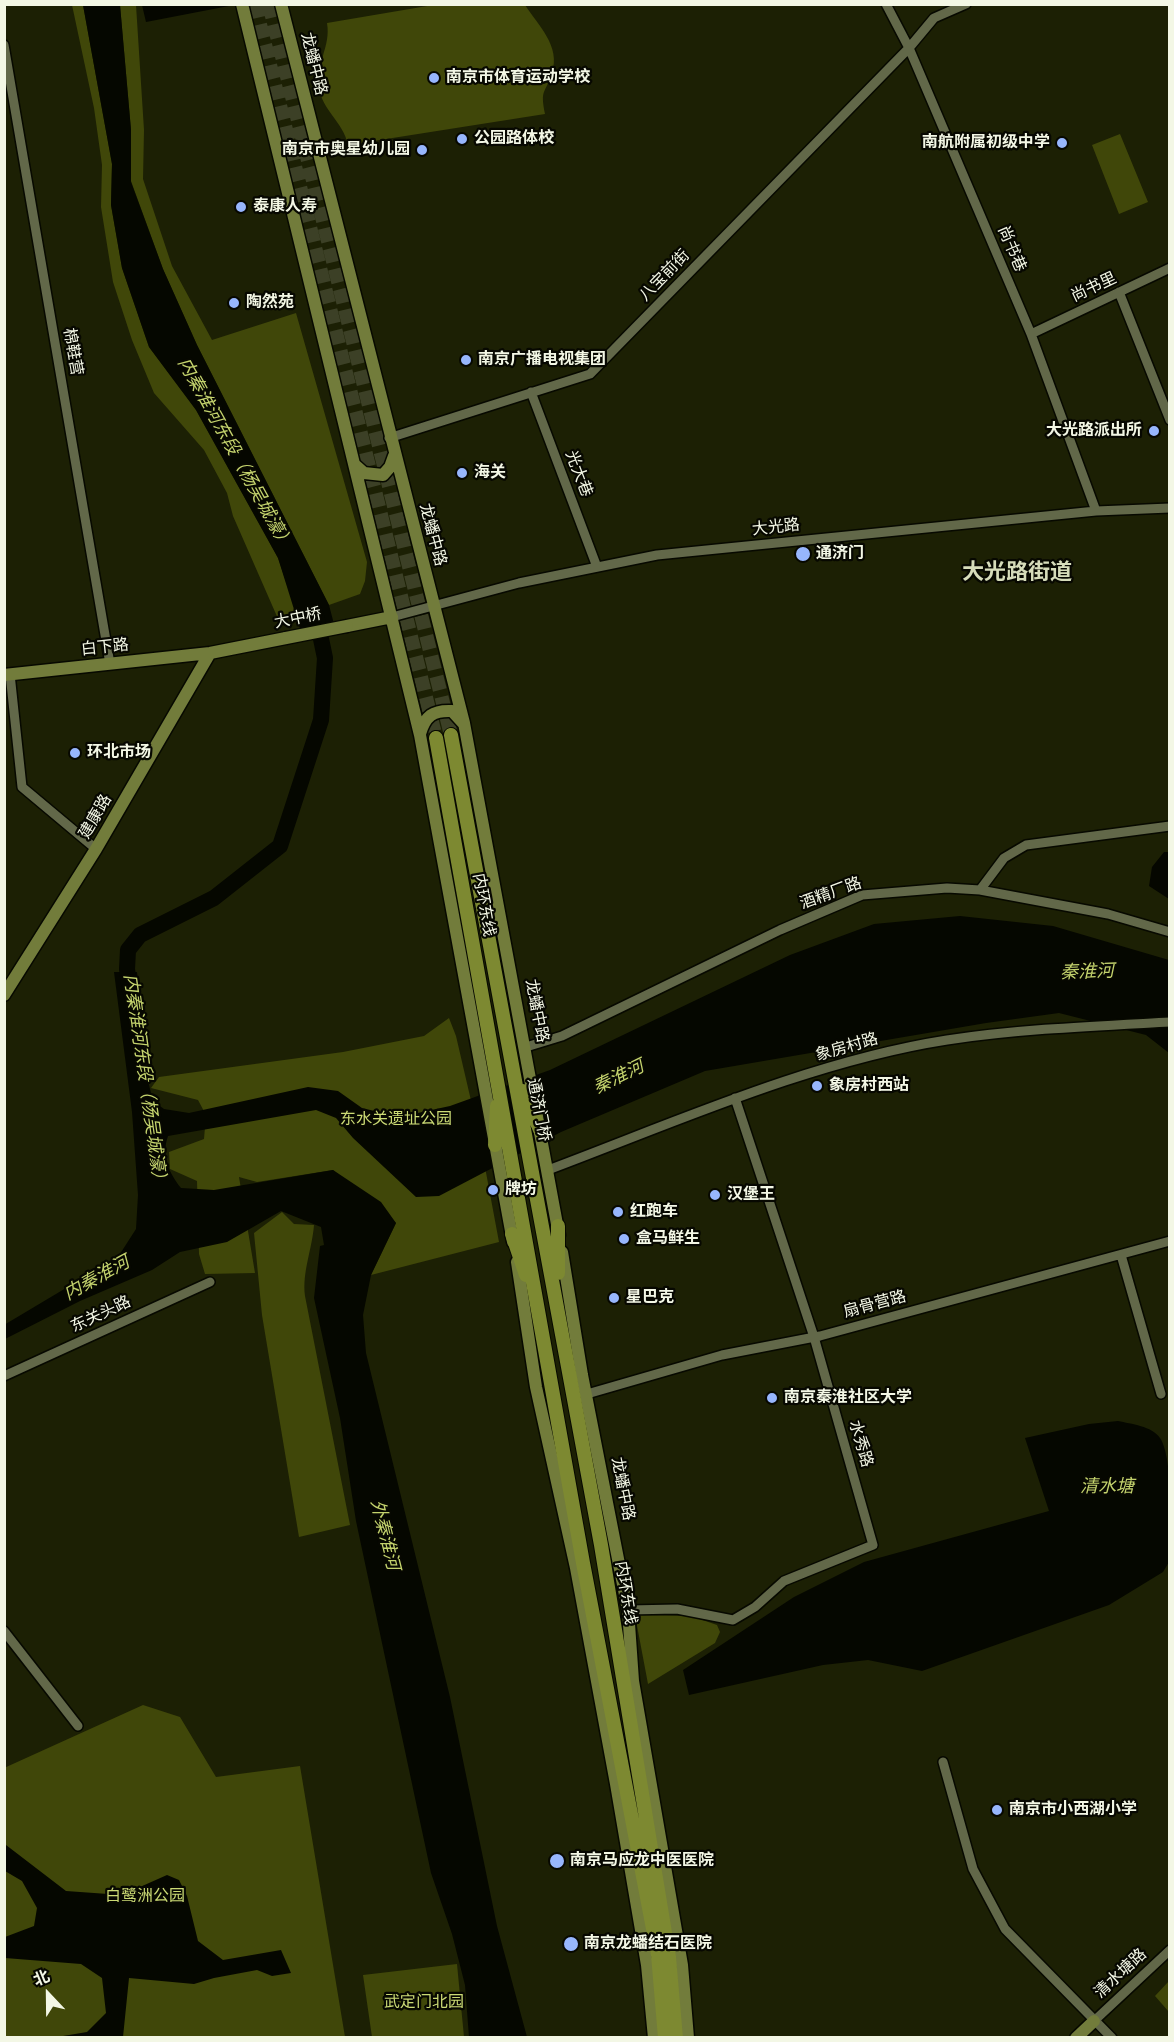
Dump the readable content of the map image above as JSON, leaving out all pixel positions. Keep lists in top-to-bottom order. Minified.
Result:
{"streets":{"highway":["内环东线","通济门桥"],"main road":["龙蟠中路","大中桥","白下路","建康路"],"street":["尚书巷","八宝前街","尚书里","棉鞋营","光大巷","大光路","酒精厂路","象房村路","扇骨营路","东关头路","水秀路","清水塘路"]},"crossings":[["龙蟠中路","八宝前街"],["龙蟠中路","大光路"],["龙蟠中路","酒精厂路"],["龙蟠中路","象房村路"],["龙蟠中路","扇骨营路"],["龙蟠中路","水秀路"],["尚书巷","八宝前街"],["尚书巷","尚书里"],["尚书巷","大光路"],["八宝前街","光大巷"],["棉鞋营","白下路"],["光大巷","大光路"],["大光路","大中桥"],["大中桥","白下路"],["大中桥","建康路"],["白下路","建康路"],["内环东线","通济门桥"],["象房村路","水秀路"],["扇骨营路","水秀路"]],"districts":["大光路街道"],"water":["内秦淮河东段（杨吴城濠）","秦淮河","内秦淮河","清水塘","外秦淮河"],"parks":["东水关遗址公园","白鹭洲公园","武定门北园"],"places":["南京市体育运动学校","公园路体校","南航附属初级中学","南京市奥星幼儿园","泰康人寿","陶然苑","南京广播电视集团","大光路派出所","海关","通济门","环北市场","象房村西站","牌坊","汉堡王","红跑车","盒马鲜生","星巴克","南京秦淮社区大学","南京市小西湖小学","南京马应龙中医医院","南京龙蟠结石医院"],"north":"top"}
